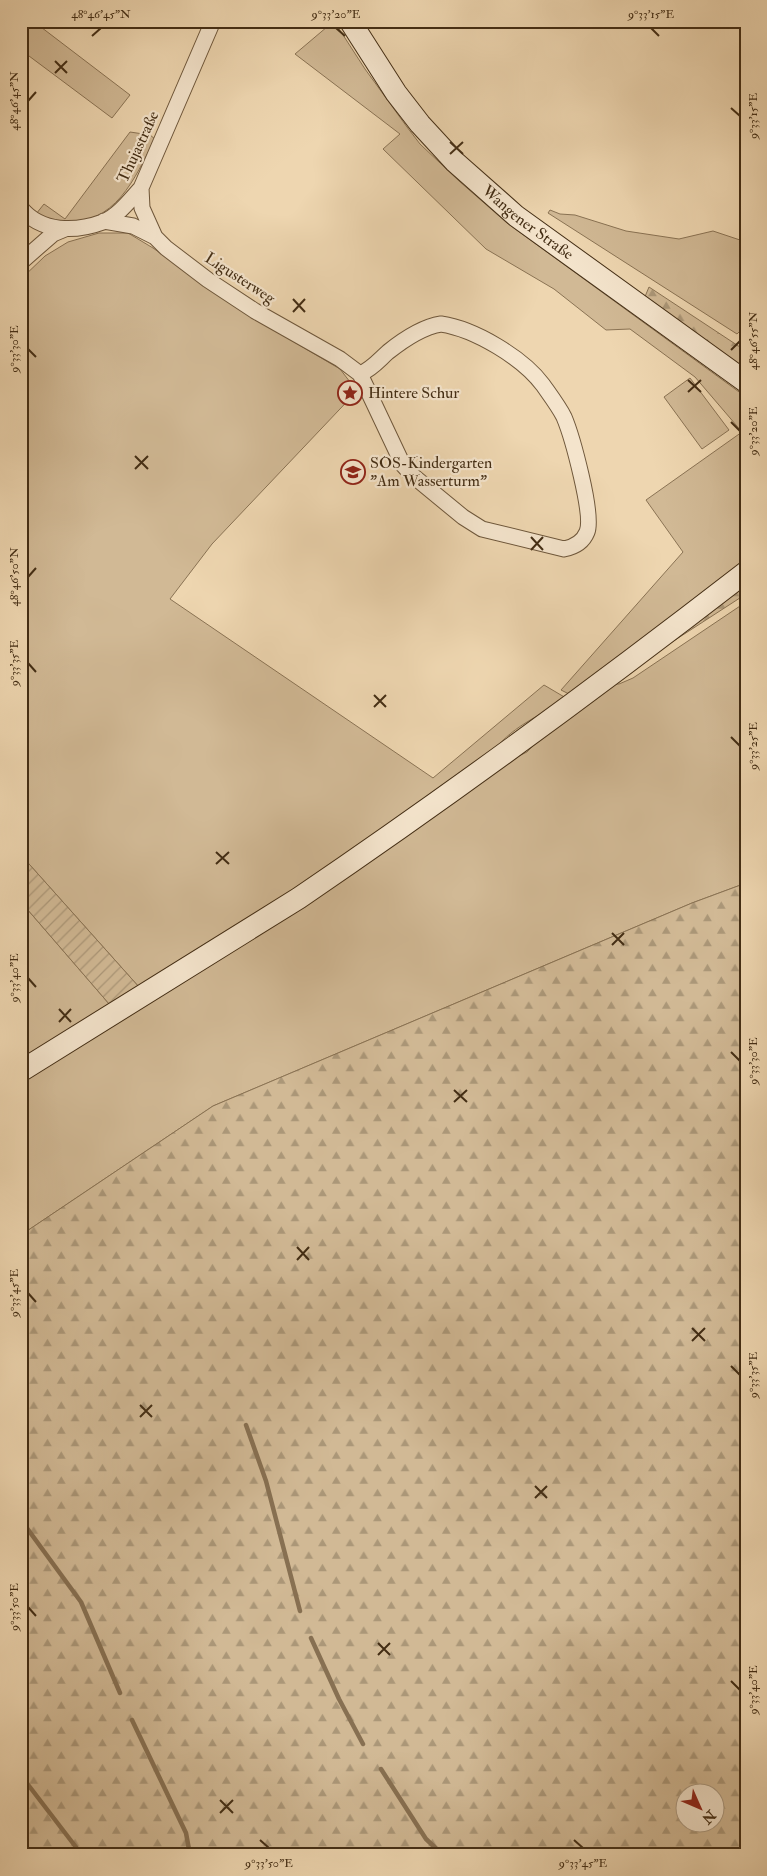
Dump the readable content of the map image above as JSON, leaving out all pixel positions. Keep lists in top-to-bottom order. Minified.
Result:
{"streets":{"main road":["Wangener Straße"],"street":["Thujastraße","Ligusterweg"]},"crossings":[["Thujastraße","Ligusterweg"]],"places":{"place":["Hintere Schur"],"school or university":["SOS-Kindergarten \"Am Wasserturm\""]},"north":"bottom right","coordinates":["48°46'45\"N","9°33'20\"E","9°33'15\"E","48°46'55\"N","9°33'30\"E","48°46'50\"N","9°33'35\"E","9°33'25\"E","9°33'40\"E","9°33'45\"E","9°33'50\"E"]}
